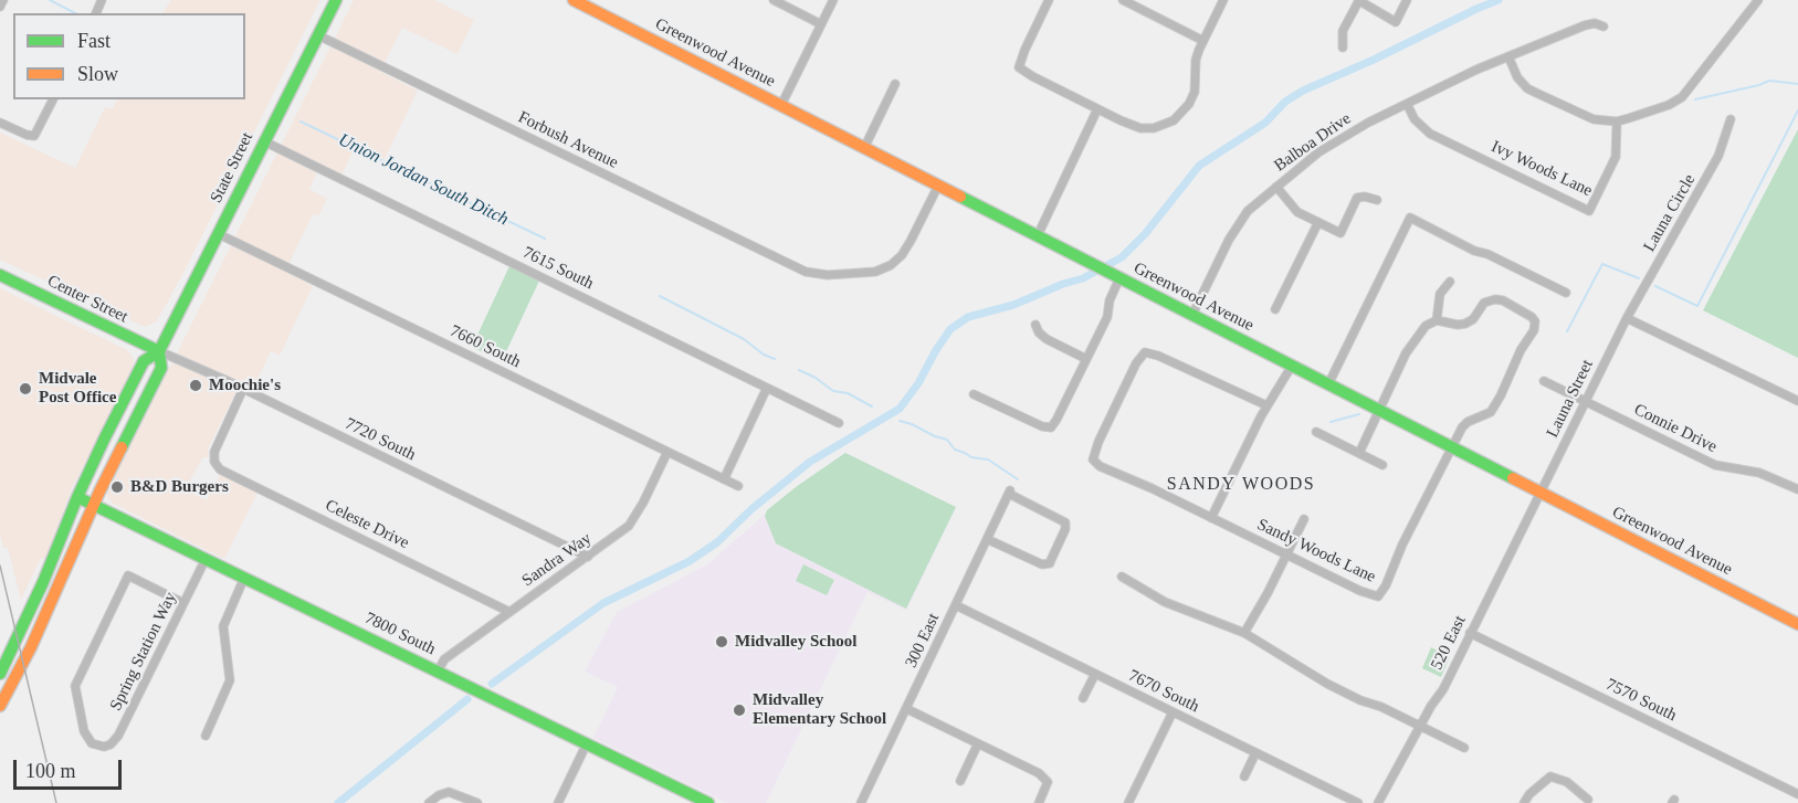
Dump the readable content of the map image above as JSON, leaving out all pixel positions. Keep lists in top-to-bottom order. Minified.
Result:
{"streets":{"main road":["Greenwood Avenue","State Street","Center Street","7800 South"],"street":["Forbush Avenue","Balboa Drive","Ivy Woods Lane","Launa Circle","7615 South","7660 South","Launa Street","Connie Drive","7720 South","Celeste Drive","Sandy Woods Lane","Sandra Way","300 East","520 East","Spring Station Way","7670 South","7570 South"]},"crossings":[["Greenwood Avenue","Forbush Avenue"],["Greenwood Avenue","Balboa Drive"],["Greenwood Avenue","Launa Street"],["Greenwood Avenue","Sandy Woods Lane"],["Greenwood Avenue","520 East"],["Forbush Avenue","State Street"],["Balboa Drive","Ivy Woods Lane"],["State Street","7615 South"],["State Street","Center Street"],["State Street","7660 South"],["State Street","7720 South"],["State Street","7800 South"],["Launa Circle","Launa Street"],["Center Street","7720 South"],["7660 South","Sandra Way"],["Launa Street","Connie Drive"],["Launa Street","520 East"],["7720 South","Celeste Drive"],["7720 South","Sandra Way"],["Celeste Drive","Sandra Way"],["Sandra Way","7800 South"],["7800 South","Spring Station Way"],["300 East","7670 South"],["520 East","7570 South"]],"districts":["SANDY WOODS"],"water":["Union Jordan South Ditch"],"places":["Moochie's","Midvale Post Office","B&D Burgers","Midvalley School","Midvalley Elementary School"],"legend":["Fast","Slow"],"scale_bar":"100 m"}
